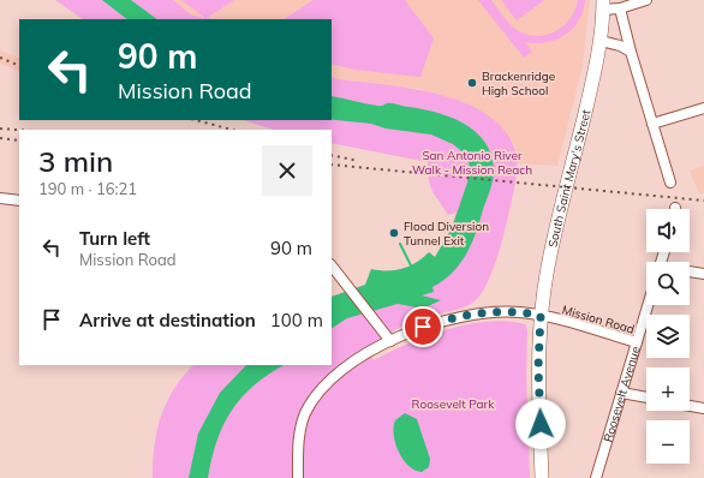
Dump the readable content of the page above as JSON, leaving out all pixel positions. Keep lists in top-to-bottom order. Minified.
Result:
{"streets":{"main road":["South Saint Mary's Street"],"street":["Mission Road","Roosevelt Avenue"]},"crossings":[["South Saint Mary's Street","Mission Road"],["Mission Road","Roosevelt Avenue"]],"parks":["San Antonio River Walk - Mission Reach","Roosevelt Park"],"places":["Brackenridge High School","Flood Diversion Tunnel Exit"],"page":{"turn":["90 m","Mission Road"],"heading":["3 min","190 m · 16:21"],"map_buttons":["+","−"],"list":[{"name":"Turn left","note":"Mission Road","value":"90 m"},{"name":"Arrive at destination","value":"100 m"}]}}
